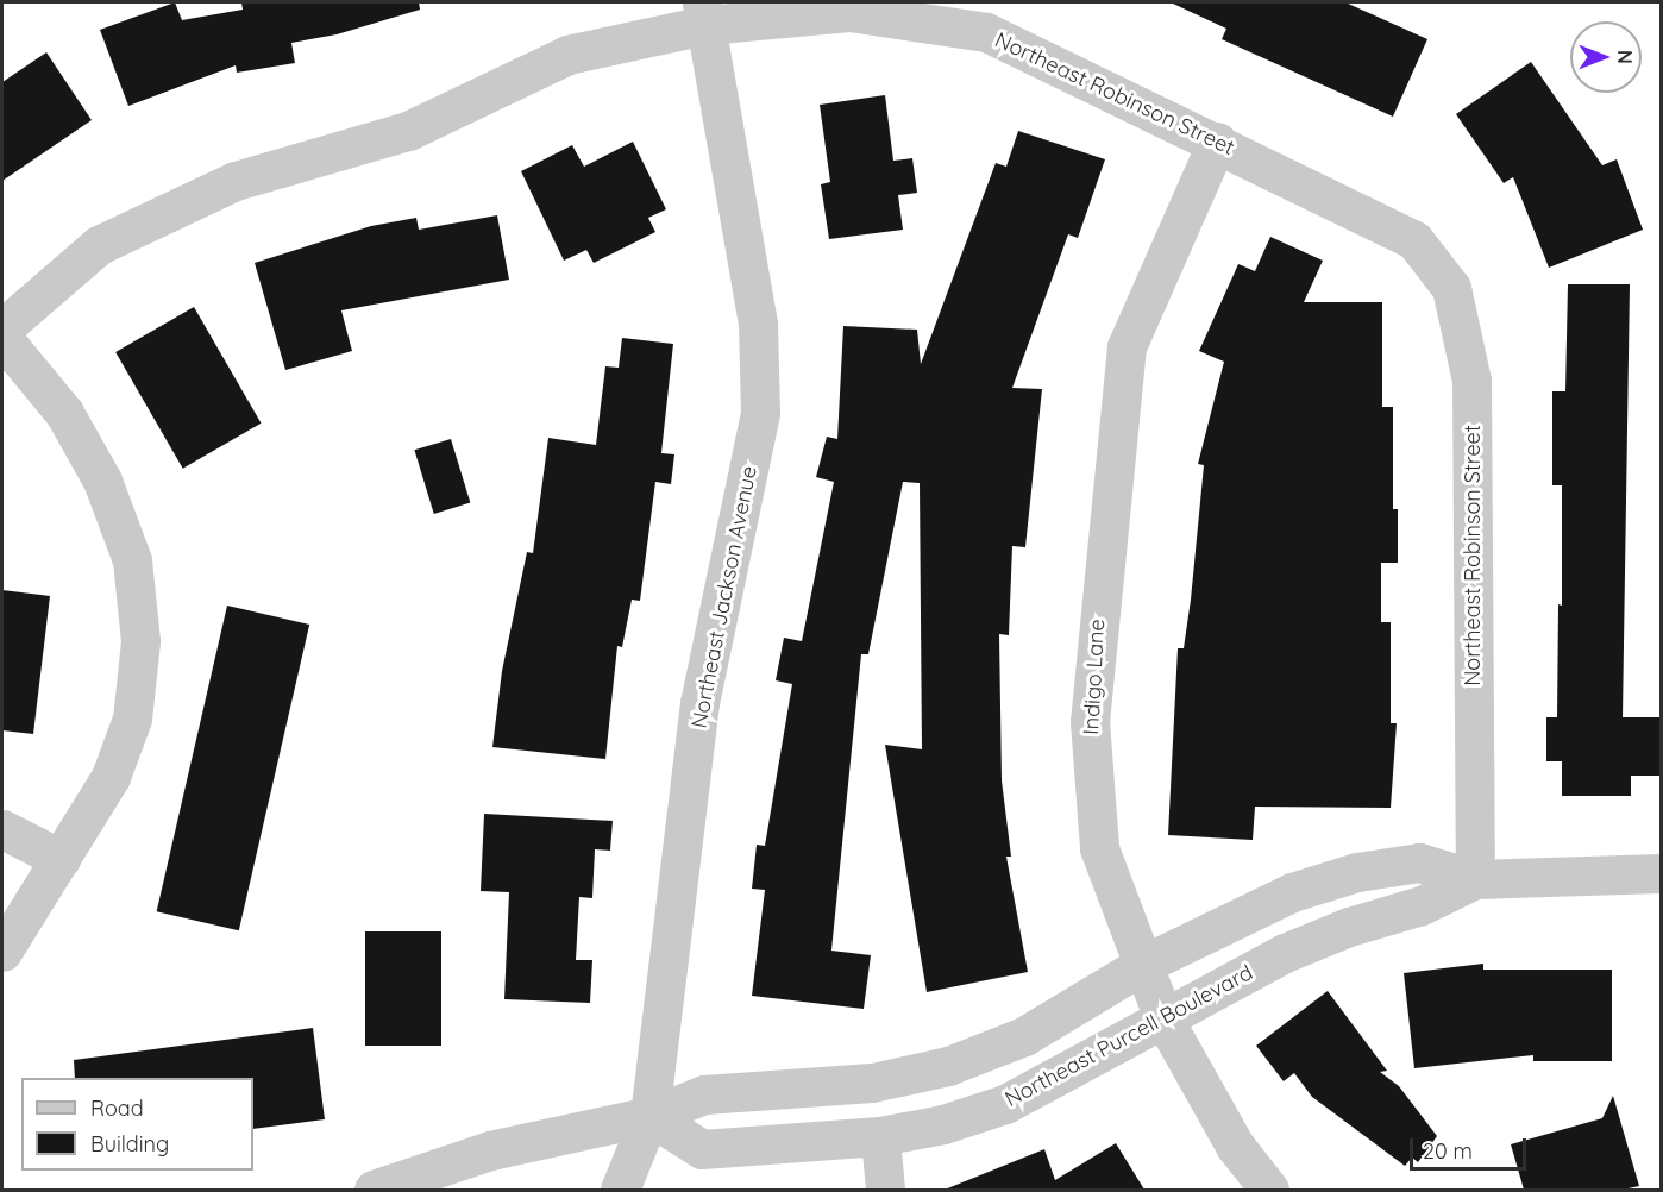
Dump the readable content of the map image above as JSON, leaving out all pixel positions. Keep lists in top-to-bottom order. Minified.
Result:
{"streets":{"street":["Northeast Robinson Street","Northeast Jackson Avenue","Indigo Lane","Northeast Purcell Boulevard"]},"crossings":[["Northeast Robinson Street","Northeast Jackson Avenue"],["Northeast Robinson Street","Indigo Lane"],["Northeast Robinson Street","Northeast Purcell Boulevard"],["Northeast Jackson Avenue","Northeast Purcell Boulevard"],["Indigo Lane","Northeast Purcell Boulevard"]],"legend":["Road","Building"],"scale_bar":"20 m","north":"right"}
